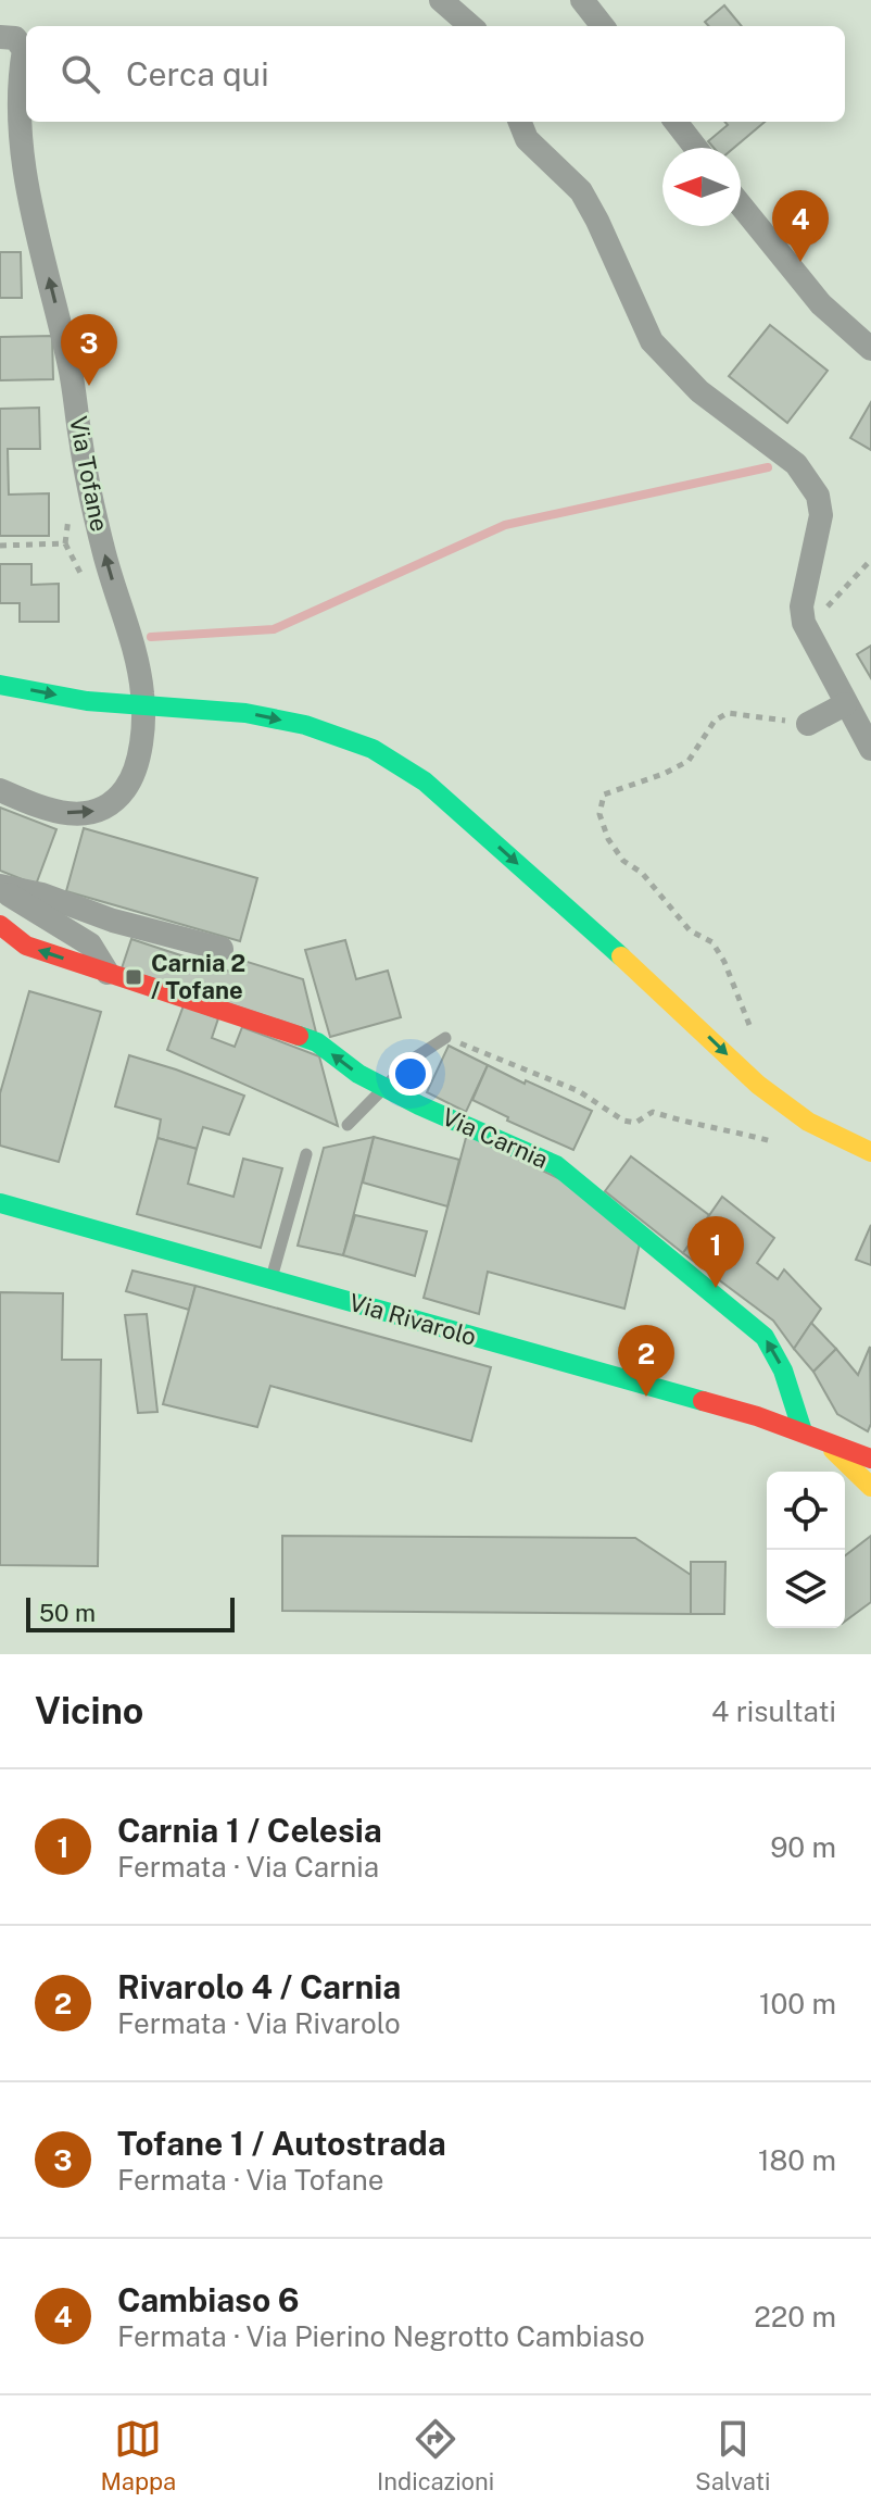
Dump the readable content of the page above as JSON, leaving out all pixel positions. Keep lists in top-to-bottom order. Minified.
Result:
{"streets":{"main road":["Via Carnia","Via Rivarolo"],"street":["Via Tofane"]},"crossings":[["Via Carnia","Via Rivarolo"]],"one_way":["Via Tofane","Via Carnia"],"places":{"transit":["Carnia 2 / Tofane"]},"scale_bar":"50 m","north":"left","page":{"search":"Cerca qui","pins":["4","3","1","2"],"scale":"50 m","heading":["Vicino","4 risultati"],"list":[{"mark":"1","name":"Carnia 1 / Celesia","note":"Fermata · Via Carnia","value":"90 m"},{"mark":"2","name":"Rivarolo 4 / Carnia","note":"Fermata · Via Rivarolo","value":"100 m"},{"mark":"3","name":"Tofane 1 / Autostrada","note":"Fermata · Via Tofane","value":"180 m"},{"mark":"4","name":"Cambiaso 6","note":"Fermata · Via Pierino Negrotto Cambiaso","value":"220 m"}],"nav":["Mappa","Indicazioni","Salvati"]}}
